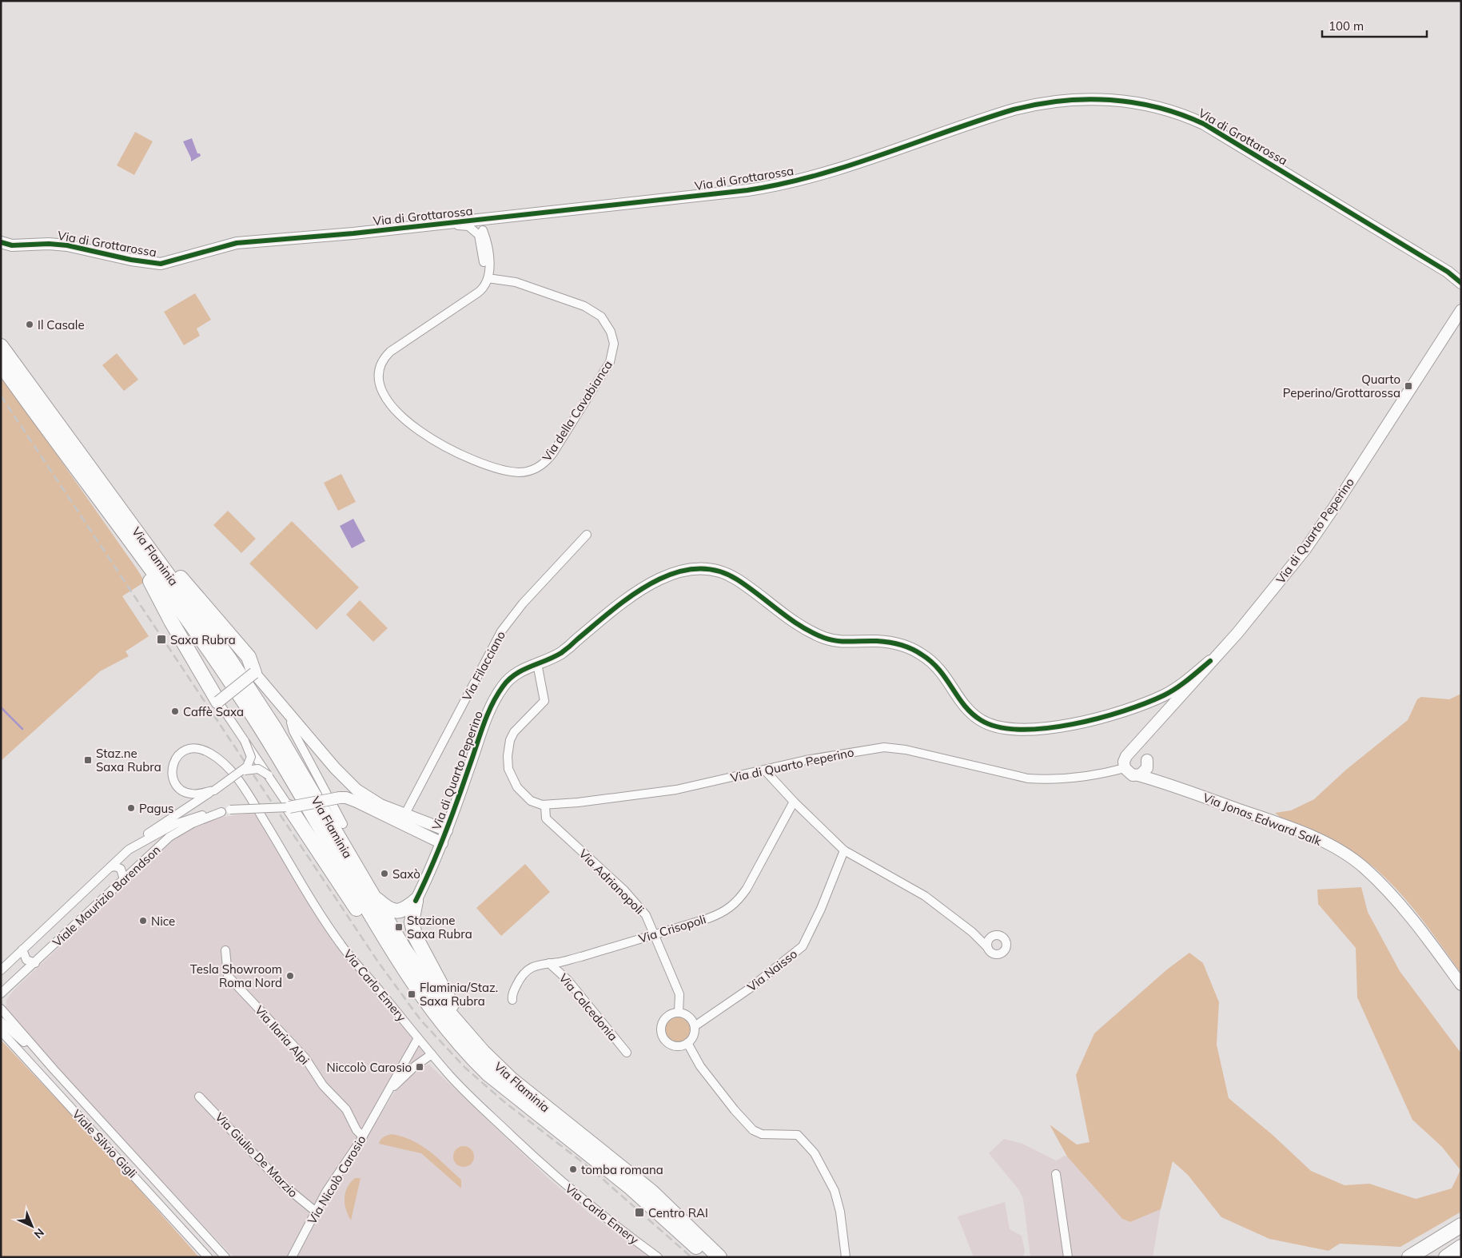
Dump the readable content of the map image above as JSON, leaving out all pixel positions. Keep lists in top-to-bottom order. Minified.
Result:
{"streets":{"highway":["Via Flaminia"],"street":["Via di Grottarossa","Via della Cavabianca","Via di Quarto Peperino","Via Filacciano","Via Jonas Edward Salk","Via Adrianopoli","Viale Maurizio Barendson","Via Crisopoli","Via Naisso","Via Carlo Emery","Via Calcedonia","Via Ilaria Alpi","Viale Silvio Gigli","Via Giulio De Marzio","Via Nicolò Carosio"]},"crossings":[["Via di Quarto Peperino","Via Jonas Edward Salk"],["Via di Quarto Peperino","Via Adrianopoli"],["Via di Quarto Peperino","Viale Maurizio Barendson"],["Via Adrianopoli","Via Crisopoli"],["Via Adrianopoli","Via Naisso"],["Via Crisopoli","Via Calcedonia"],["Via Carlo Emery","Via Nicolò Carosio"],["Via Ilaria Alpi","Via Nicolò Carosio"],["Via Giulio De Marzio","Via Nicolò Carosio"]],"places":{"other":["Il Casale","Caffè Saxa","Pagus","Saxò","Nice","Tesla Showroom Roma Nord","tomba romana"],"transit":["Quarto Peperino/Grottarossa","Saxa Rubra","Staz.ne Saxa Rubra","Stazione Saxa Rubra","Flaminia/Staz. Saxa Rubra","Niccolò Carosio","Centro RAI"]},"scale_bar":"100 m","north":"bottom right"}
